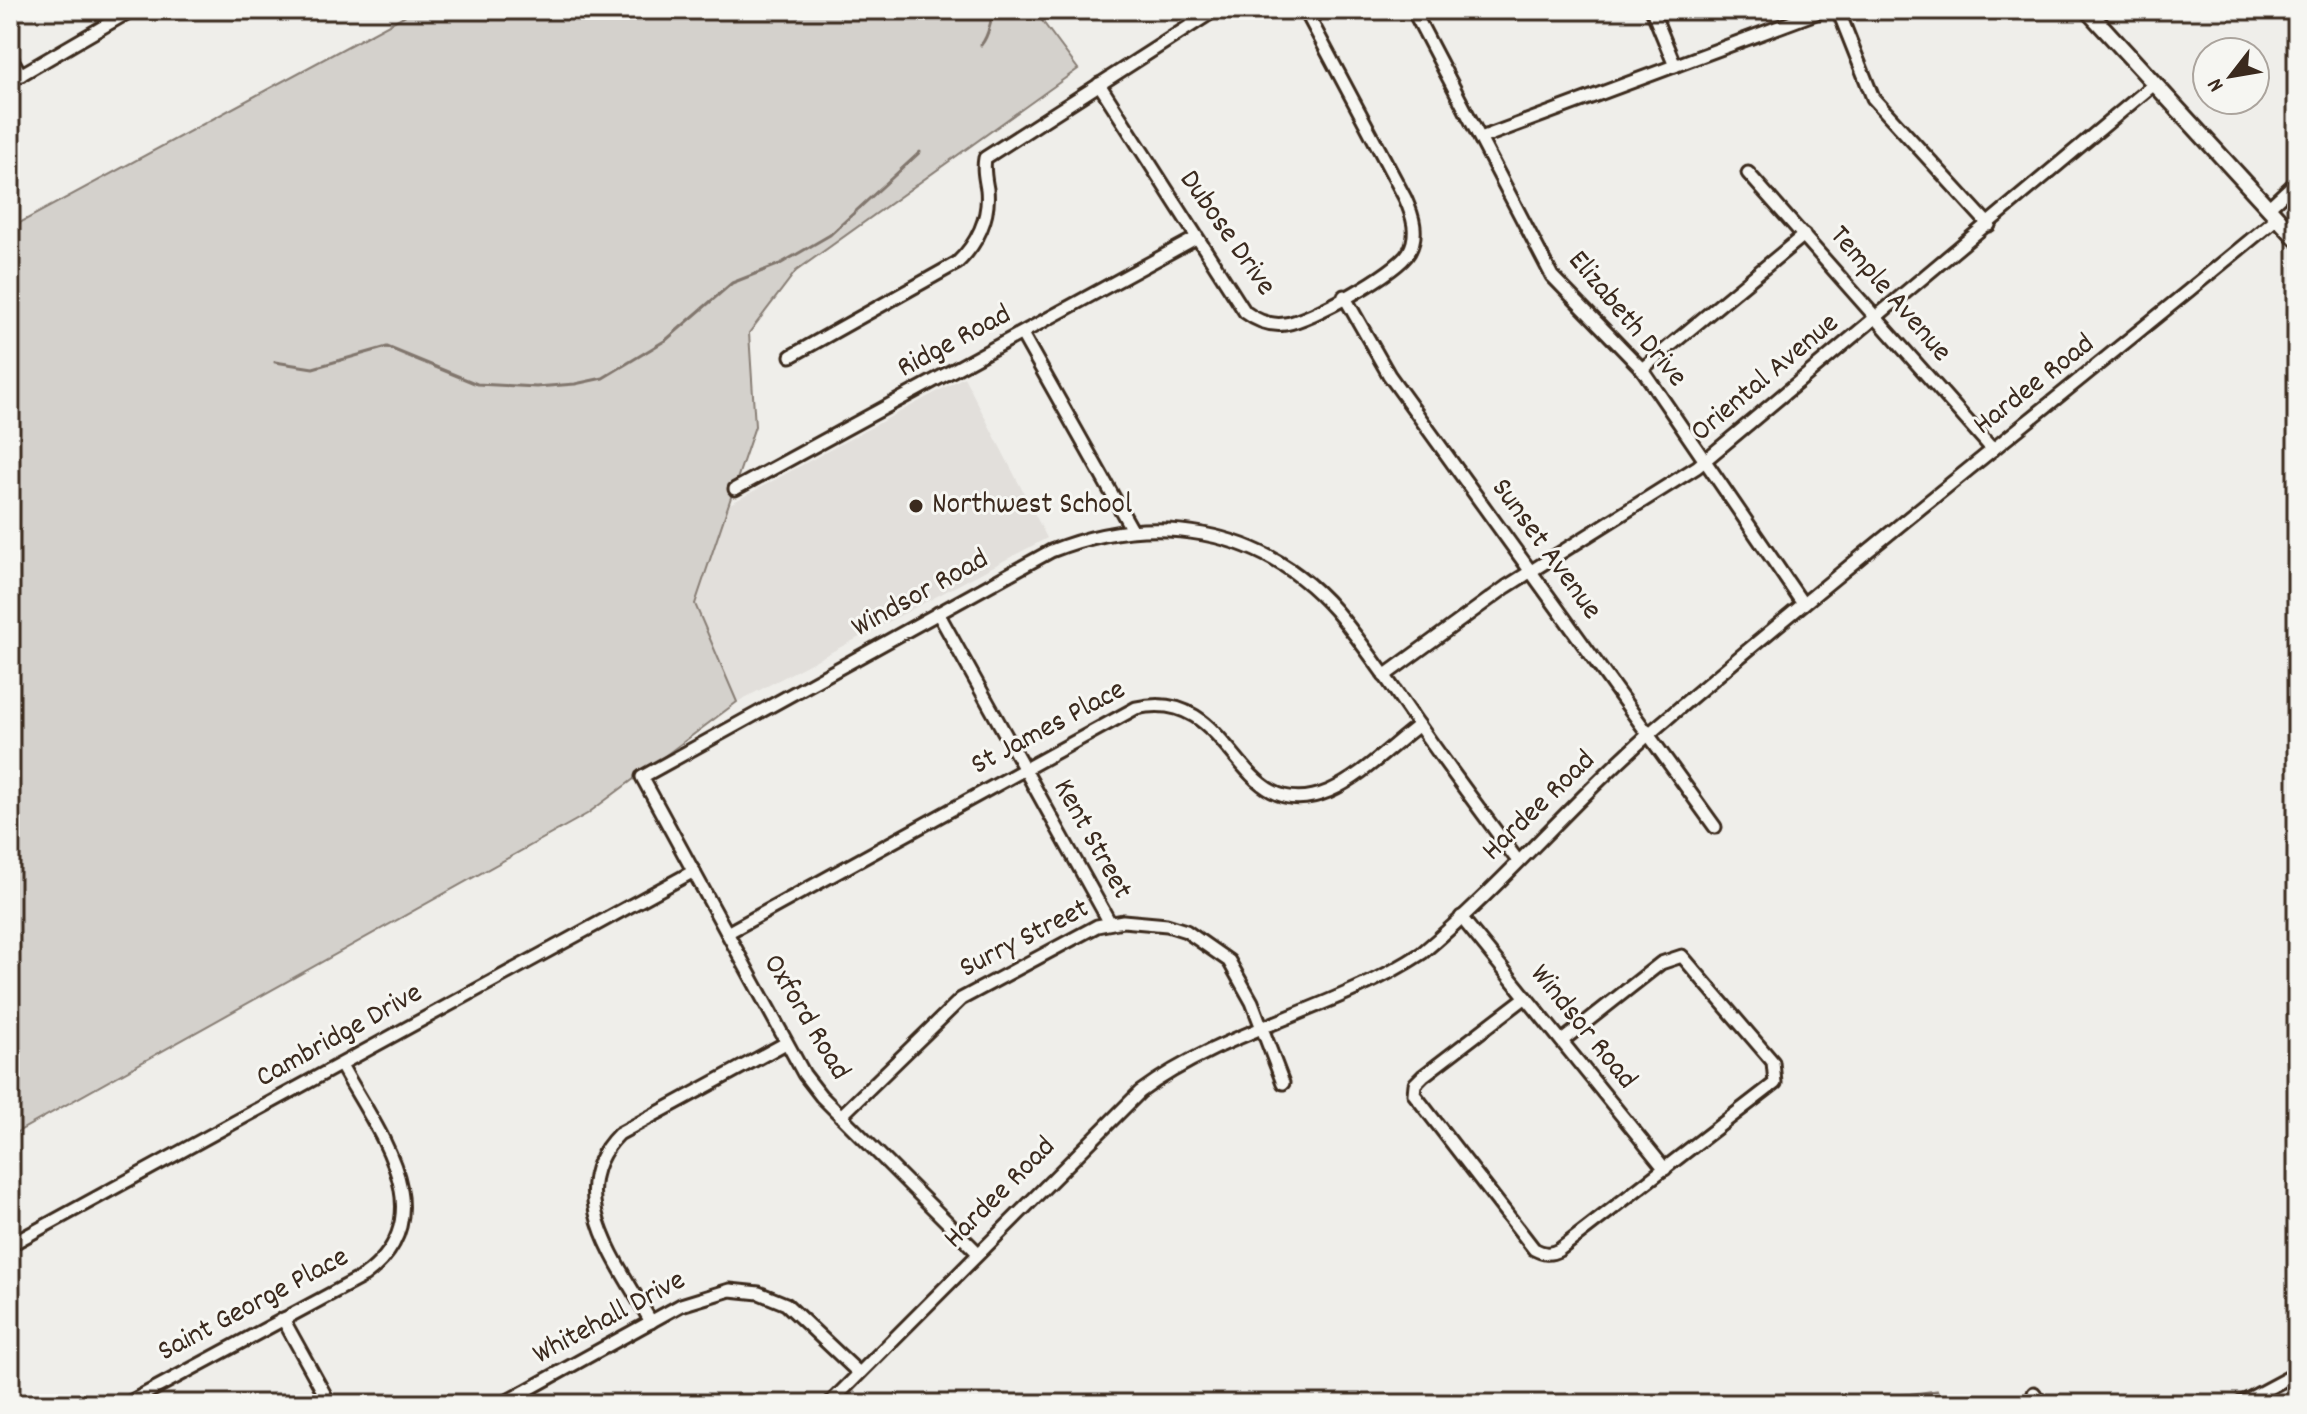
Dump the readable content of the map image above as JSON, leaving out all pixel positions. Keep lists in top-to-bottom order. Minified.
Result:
{"streets":{"street":["Dubose Drive","Temple Avenue","Elizabeth Drive","Ridge Road","Oriental Avenue","Hardee Road","Sunset Avenue","Windsor Road","St James Place","Kent Street","Surry Street","Oxford Road","Cambridge Drive","Saint George Place","Whitehall Drive"]},"crossings":[["Dubose Drive","Ridge Road"],["Dubose Drive","Sunset Avenue"],["Temple Avenue","Oriental Avenue"],["Temple Avenue","Hardee Road"],["Elizabeth Drive","Oriental Avenue"],["Elizabeth Drive","Hardee Road"],["Oriental Avenue","Sunset Avenue"],["Oriental Avenue","Windsor Road"],["Hardee Road","Sunset Avenue"],["Hardee Road","Windsor Road"],["Hardee Road","Surry Street"],["Hardee Road","Oxford Road"],["Hardee Road","Whitehall Drive"],["Windsor Road","St James Place"],["Windsor Road","Kent Street"],["Windsor Road","Oxford Road"],["St James Place","Kent Street"],["St James Place","Oxford Road"],["Kent Street","Surry Street"],["Surry Street","Oxford Road"],["Oxford Road","Cambridge Drive"],["Cambridge Drive","Saint George Place"]],"places":["Northwest School"],"north":"bottom left"}
